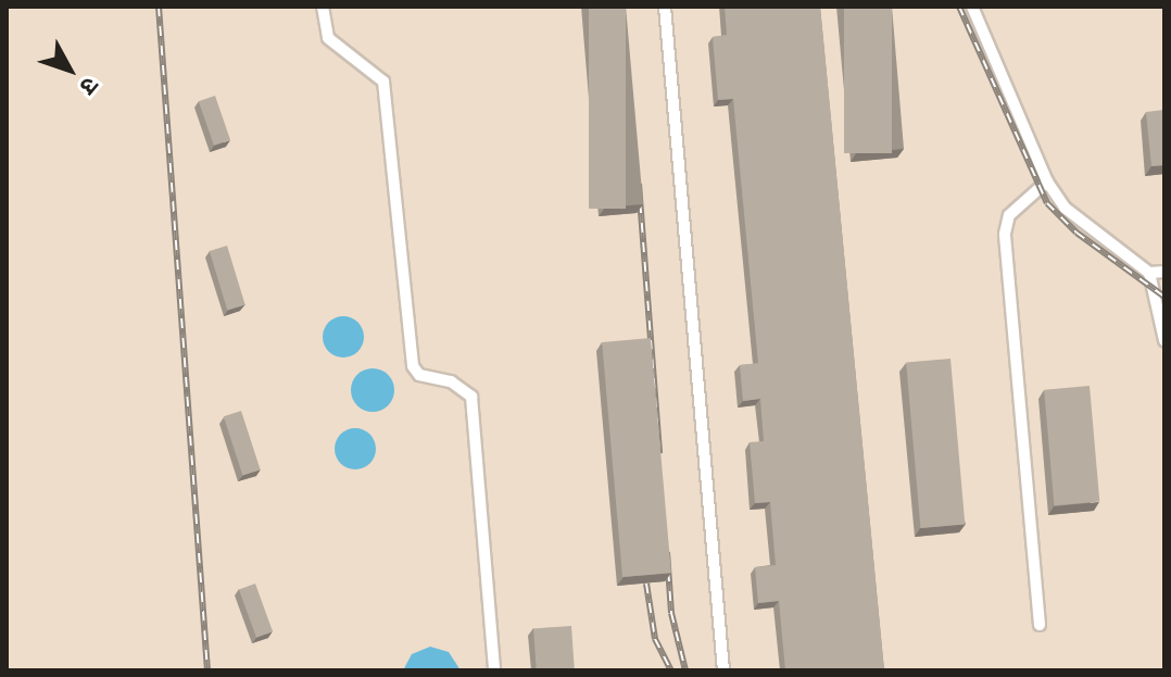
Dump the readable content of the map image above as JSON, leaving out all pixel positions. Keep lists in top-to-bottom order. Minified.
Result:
{"north":"bottom right"}
